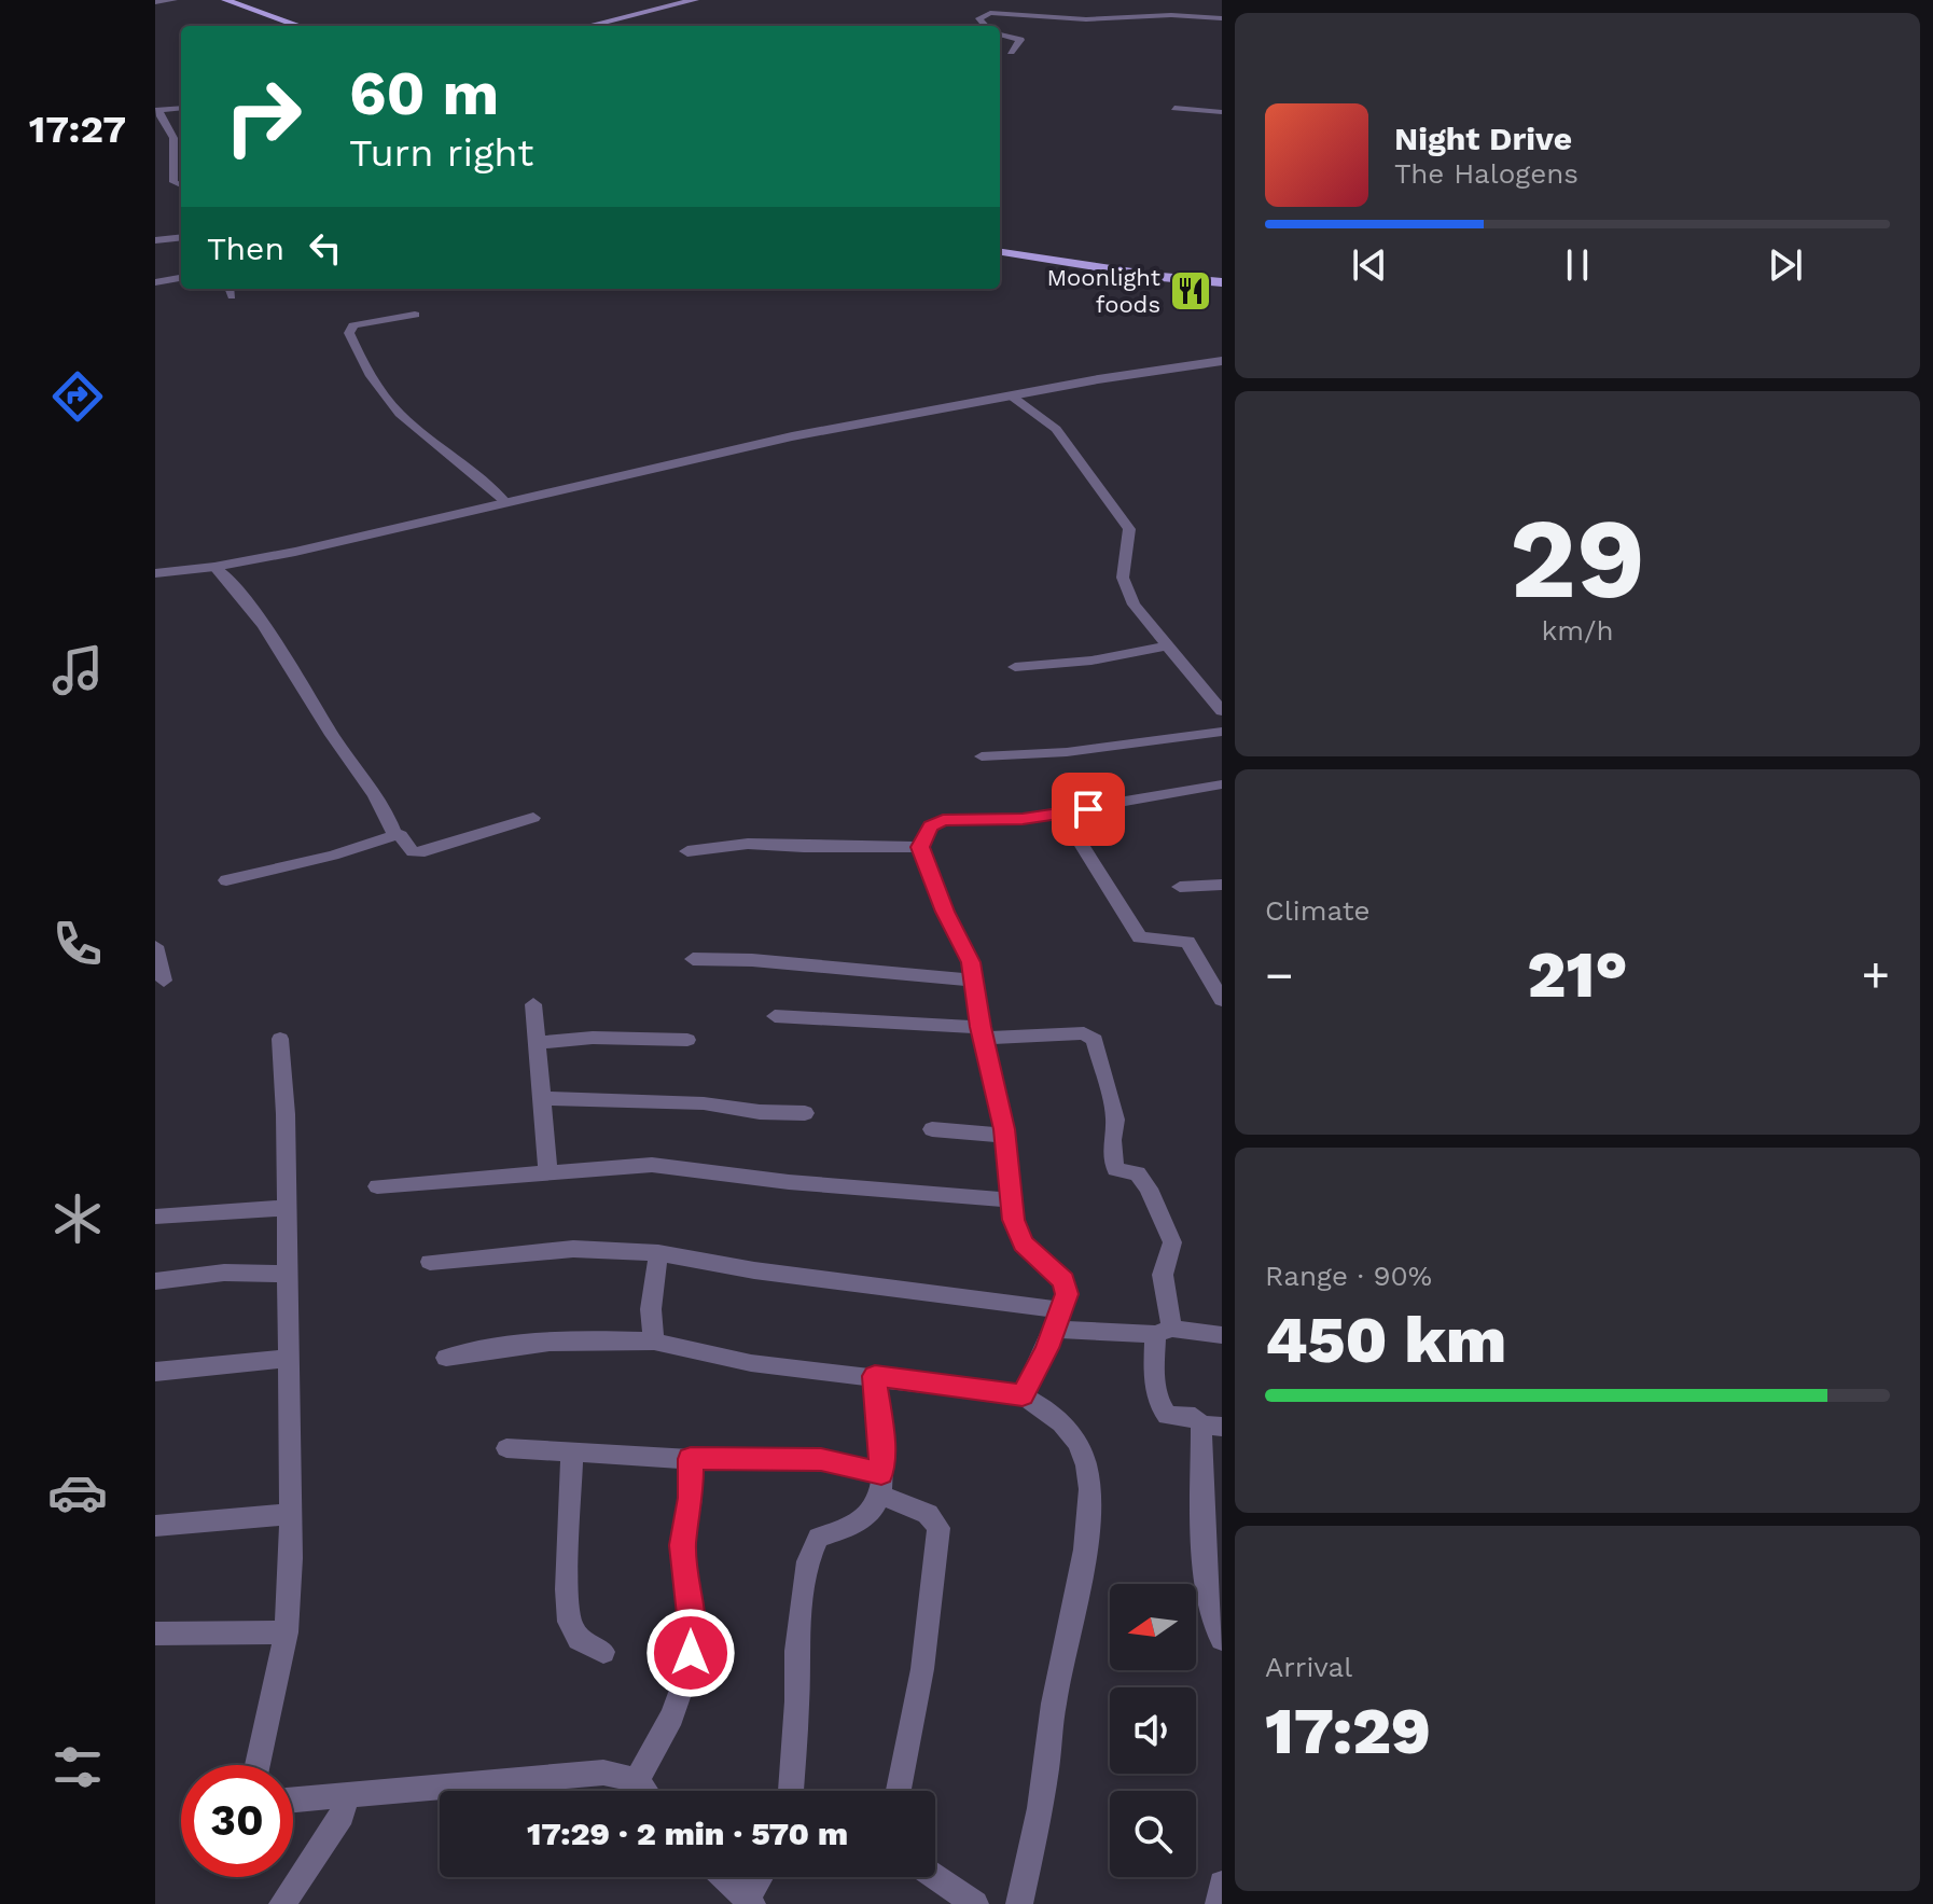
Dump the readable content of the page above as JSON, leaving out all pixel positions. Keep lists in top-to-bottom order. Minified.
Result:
{"places":{"restaurant":["Moonlight foods"]},"north":"left","page":{"tabs":"17:27","turn":["60 m","Turn right"],"song":["Night Drive","The Halogens"],"then":"Then","tile":[["29","km/h"],"Climate",["Range · 90%","450 km"],["Arrival","17:29"]],"heat":["−","21°","+"],"limit":"30","trip":"17:29 · 2 min · 570 m"}}
